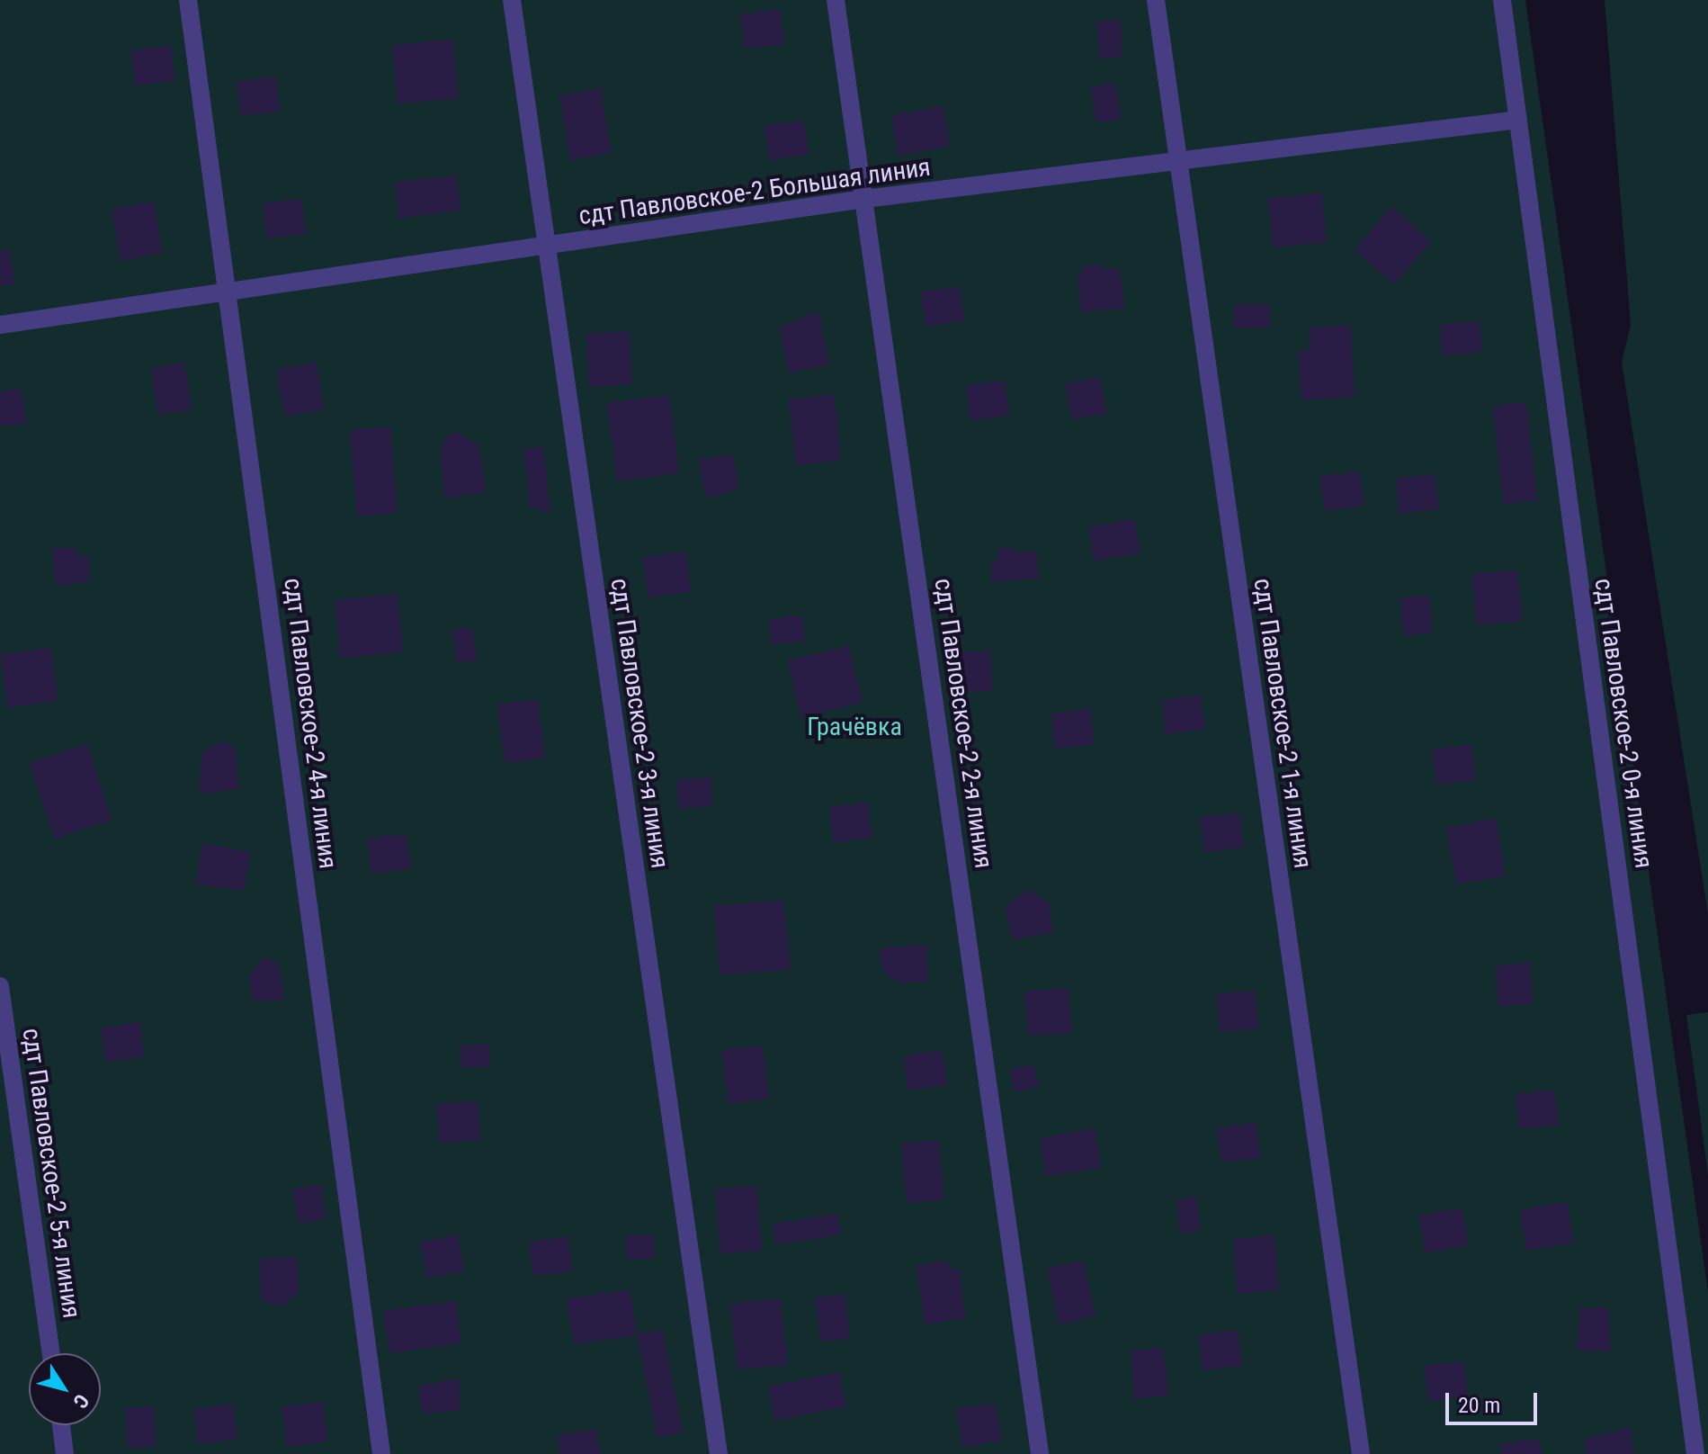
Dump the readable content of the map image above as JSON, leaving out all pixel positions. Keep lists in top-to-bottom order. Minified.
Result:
{"streets":{"lane":["сдт Павловское-2 Большая линия","сдт Павловское-2 4-я линия","сдт Павловское-2 3-я линия","сдт Павловское-2 2-я линия","сдт Павловское-2 1-я линия","сдт Павловское-2 0-я линия","сдт Павловское-2 5-я линия"]},"crossings":[["сдт Павловское-2 Большая линия","сдт Павловское-2 4-я линия"],["сдт Павловское-2 Большая линия","сдт Павловское-2 3-я линия"],["сдт Павловское-2 Большая линия","сдт Павловское-2 2-я линия"],["сдт Павловское-2 Большая линия","сдт Павловское-2 1-я линия"],["сдт Павловское-2 Большая линия","сдт Павловское-2 0-я линия"]],"parks":["Грачёвка"],"scale_bar":"20 m","north":"bottom right"}
